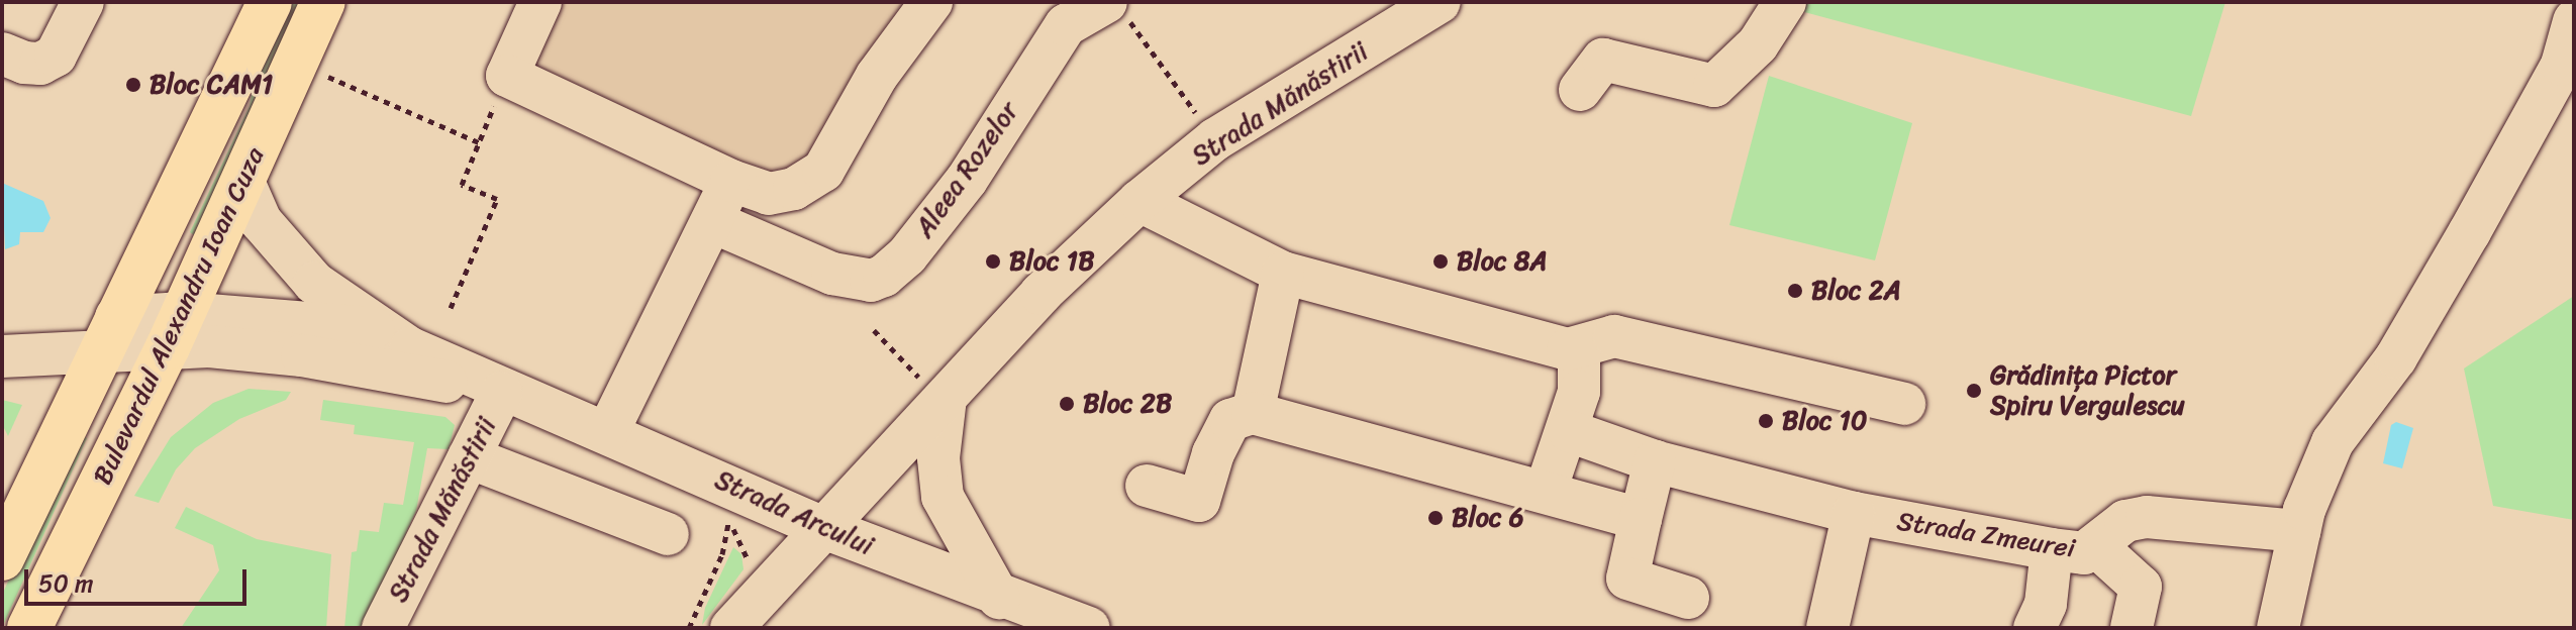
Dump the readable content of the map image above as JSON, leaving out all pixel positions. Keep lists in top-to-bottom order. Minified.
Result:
{"streets":{"main road":["Bulevardul Alexandru Ioan Cuza"],"street":["Strada Mănăstirii","Aleea Rozelor","Strada Arcului","Strada Zmeurei"]},"crossings":[["Strada Mănăstirii","Strada Arcului"],["Bulevardul Alexandru Ioan Cuza","Strada Arcului"]],"places":["Bloc CAM1","Bloc 1B","Bloc 8A","Bloc 2A","Grădinița Pictor Spiru Vergulescu","Bloc 2B","Bloc 10","Bloc 6"],"scale_bar":"50 m"}
